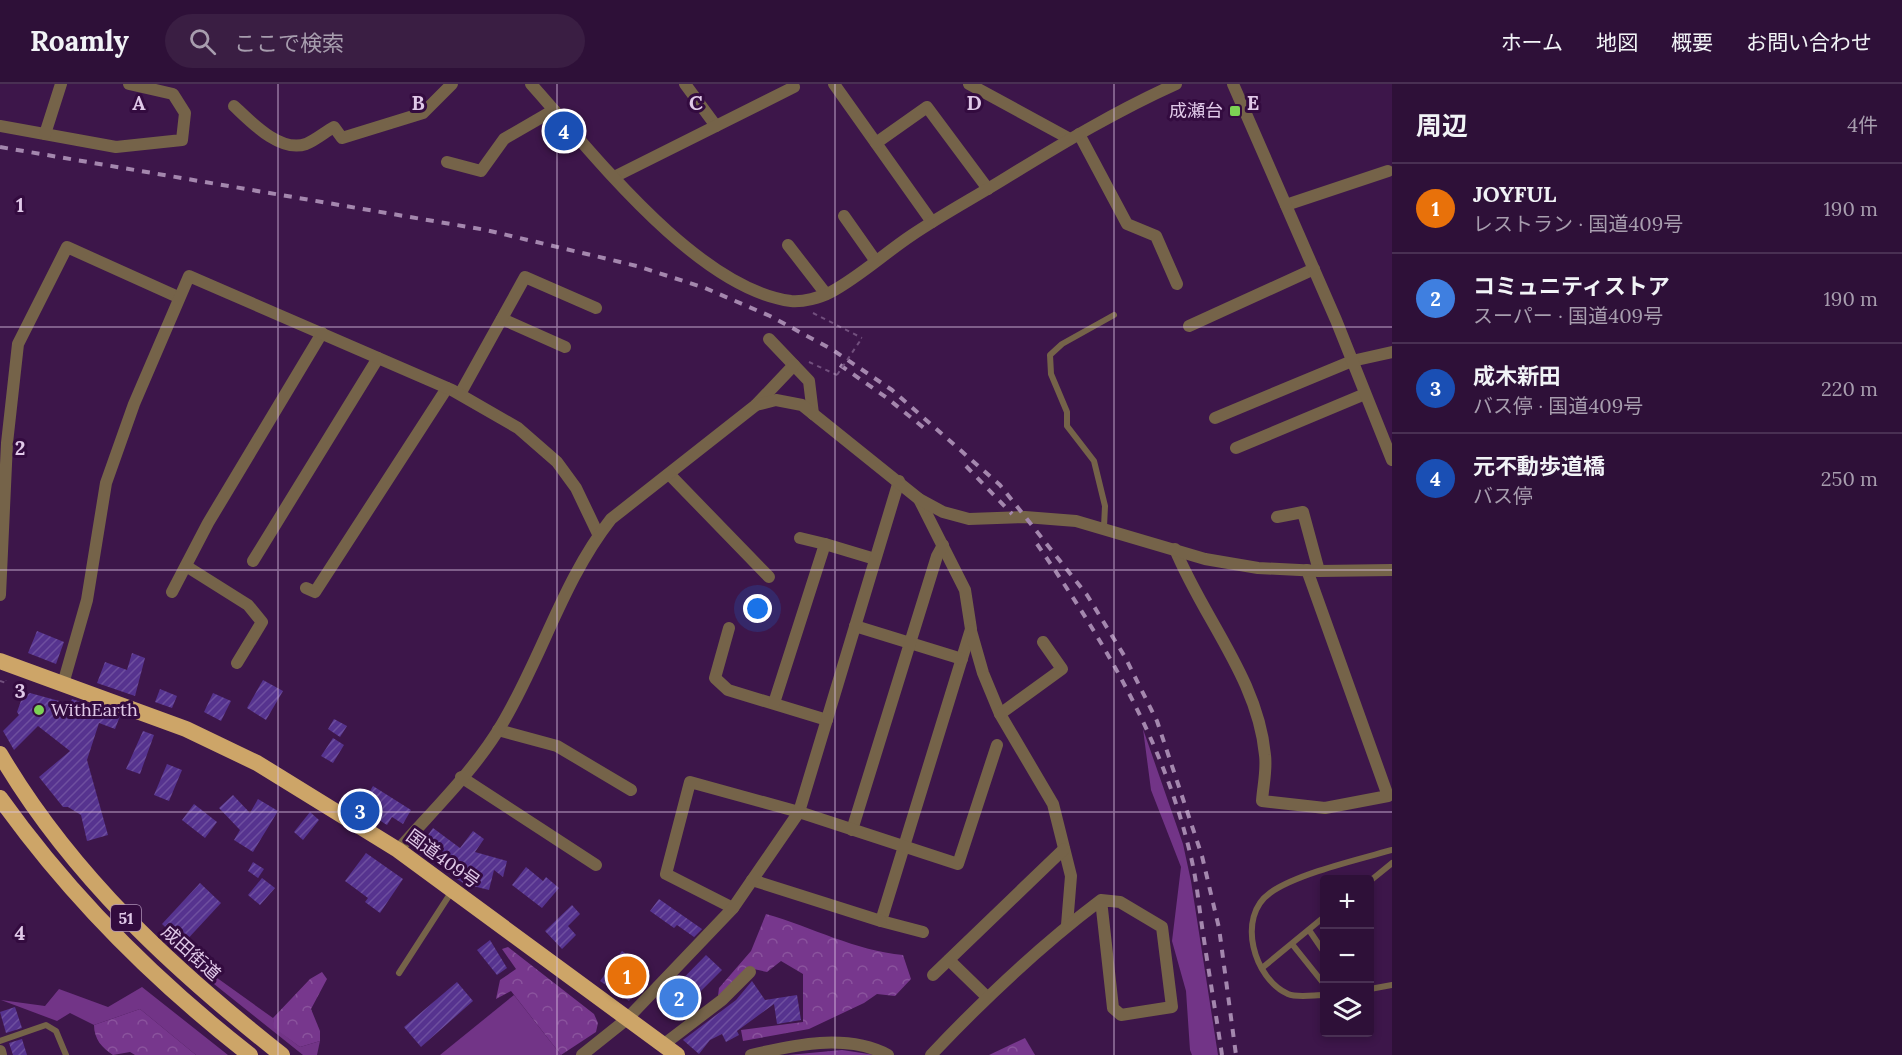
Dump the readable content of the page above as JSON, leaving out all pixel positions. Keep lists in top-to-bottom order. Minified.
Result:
{"streets":{"highway":["国道409号","51","成田街道"]},"places":{"transit":["成瀬台"],"other":["WithEarth"]},"page":{"header":"Roamly","search":"ここで検索","nav":["ホーム","地図","概要","お問い合わせ"],"heading":["周辺","4件"],"pins":["4","3","1","2"],"list":[{"mark":"1","name":"JOYFUL","note":"レストラン · 国道409号","value":"190 m"},{"mark":"2","name":"コミュニティストア","note":"スーパー · 国道409号","value":"190 m"},{"mark":"3","name":"成木新田","note":"バス停 · 国道409号","value":"220 m"},{"mark":"4","name":"元不動歩道橋","note":"バス停","value":"250 m"}],"map_buttons":["+","−"]},"grid":{"columns":["A","B","C","D","E"],"rows":["1","2","3","4"]}}
